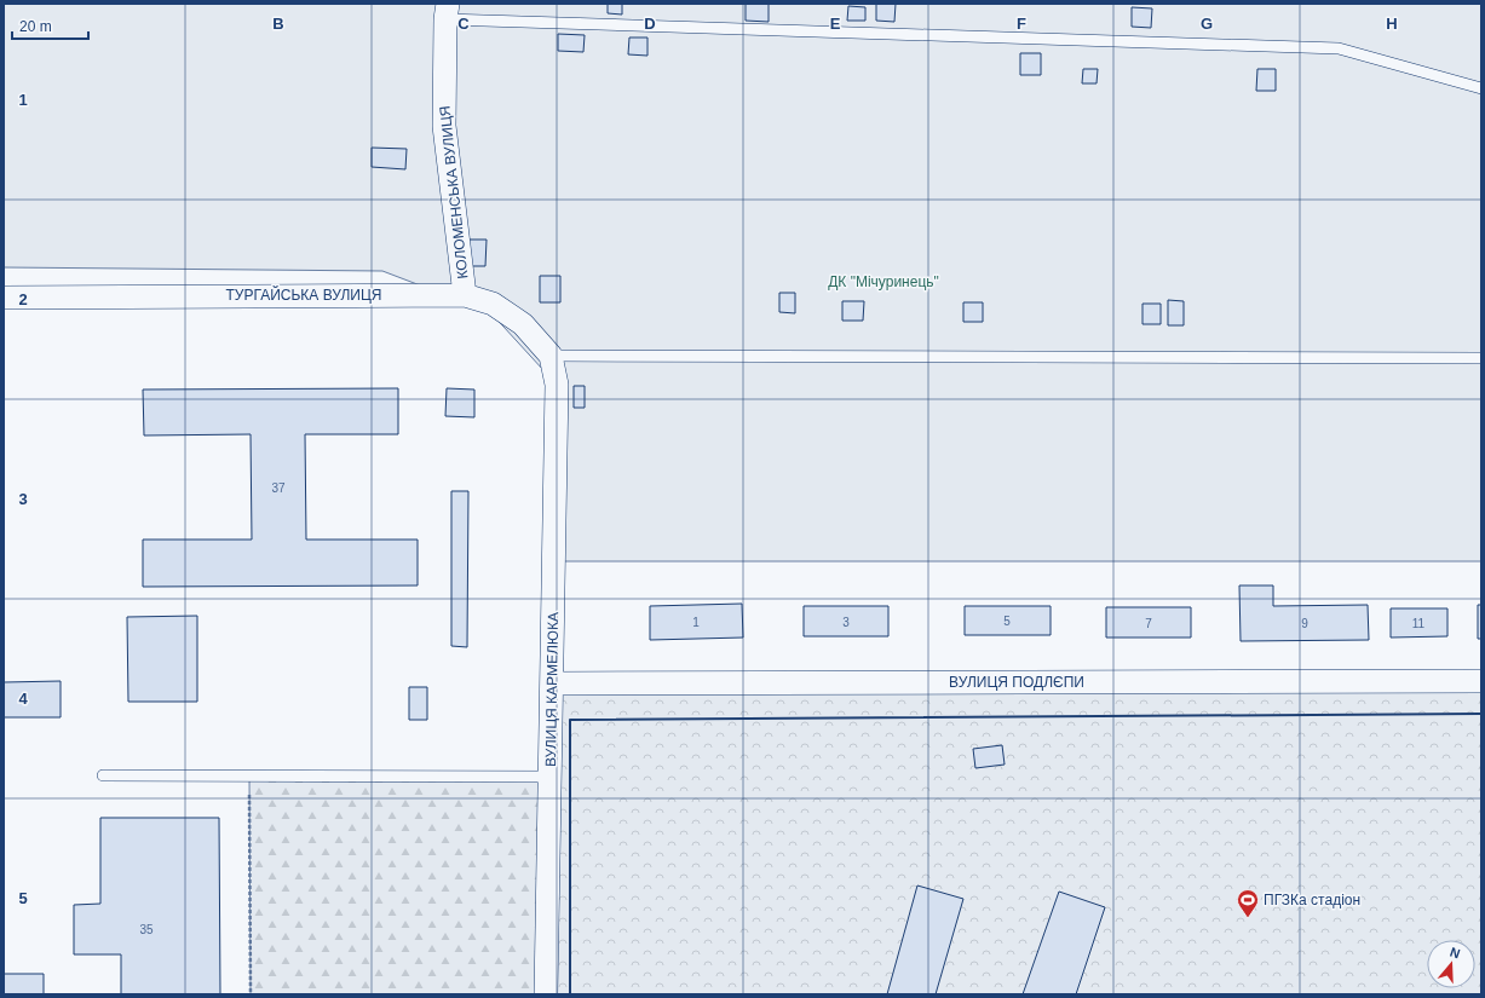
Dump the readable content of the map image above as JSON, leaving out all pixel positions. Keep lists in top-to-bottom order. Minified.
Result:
{"streets":{"street":["КОЛОМЕНСЬКА ВУЛИЦЯ","ТУРГАЙСЬКА ВУЛИЦЯ","ВУЛИЦЯ ПОДЛЄПИ","ВУЛИЦЯ КАРМЕЛЮКА"]},"crossings":[["КОЛОМЕНСЬКА ВУЛИЦЯ","ТУРГАЙСЬКА ВУЛИЦЯ"],["ТУРГАЙСЬКА ВУЛИЦЯ","ВУЛИЦЯ КАРМЕЛЮКА"],["ВУЛИЦЯ ПОДЛЄПИ","ВУЛИЦЯ КАРМЕЛЮКА"]],"parks":["ДК \"Мічуринець\""],"places":{"sports":["ПГЗКа стадіон"]},"house_numbers":["37","5","1","3","7","9","11","35"],"scale_bar":"20 m","north":"top","grid":{"columns":["B","C","D","E","F","G","H"],"rows":["1","2","3","4","5"]}}
